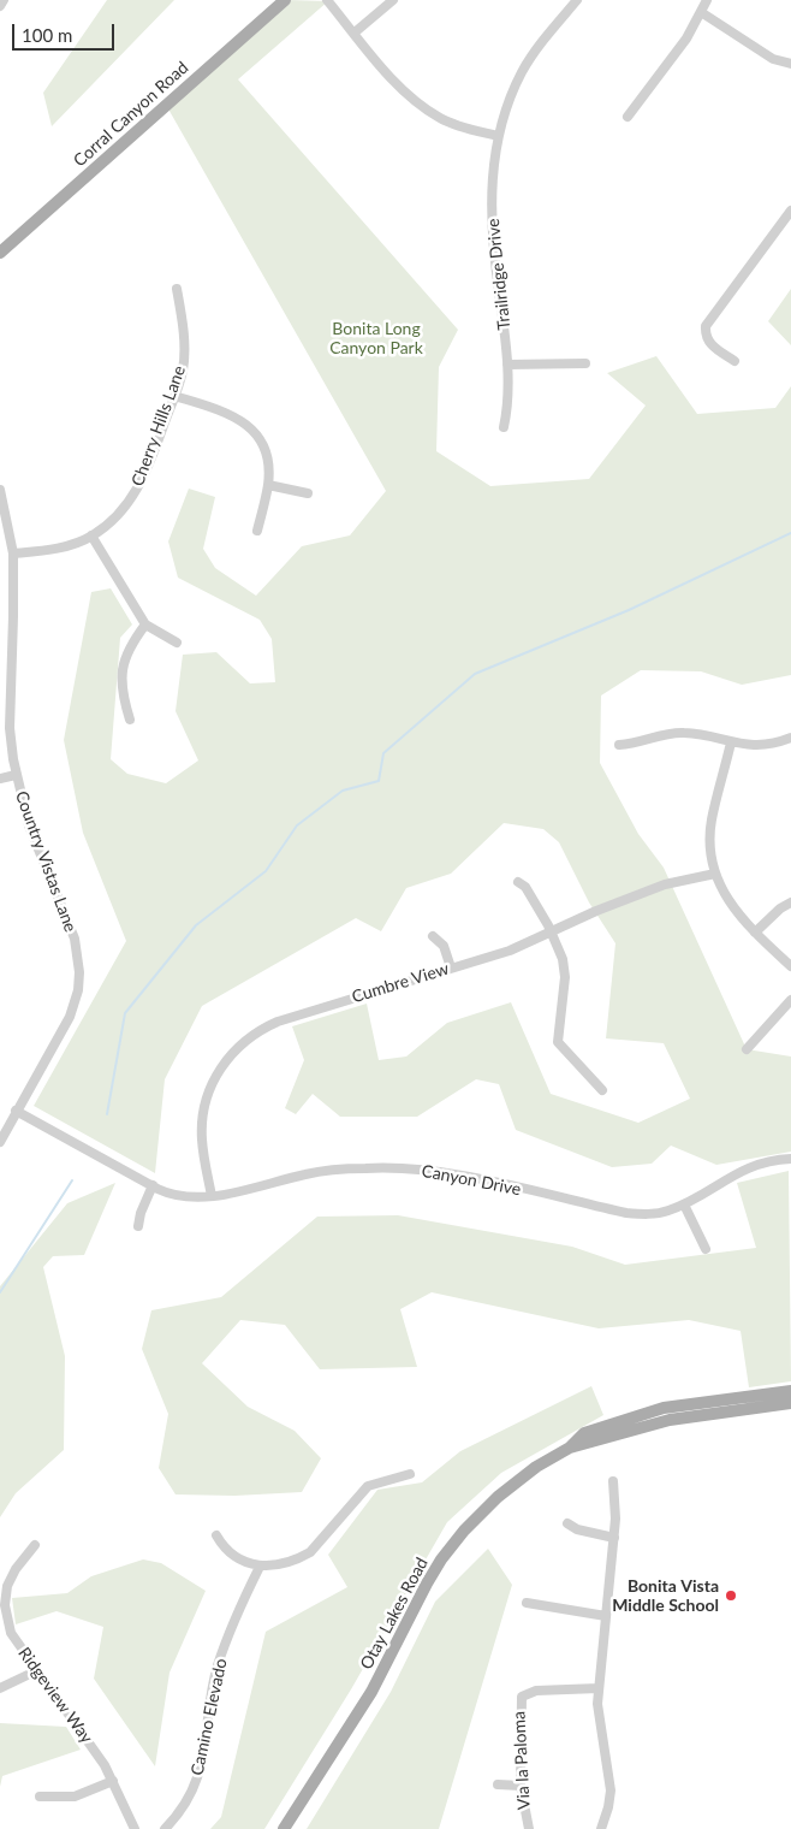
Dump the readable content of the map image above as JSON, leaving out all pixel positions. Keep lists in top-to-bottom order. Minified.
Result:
{"streets":{"main road":["Corral Canyon Road","Otay Lakes Road"],"street":["Trailridge Drive","Cherry Hills Lane","Country Vistas Lane","Cumbre View","Canyon Drive","Ridgeview Way","Camino Elevado","Via la Paloma"]},"crossings":[["Cherry Hills Lane","Country Vistas Lane"],["Country Vistas Lane","Canyon Drive"],["Cumbre View","Canyon Drive"]],"parks":["Bonita Long Canyon Park"],"places":["Bonita Vista Middle School"],"scale_bar":"100 m"}
